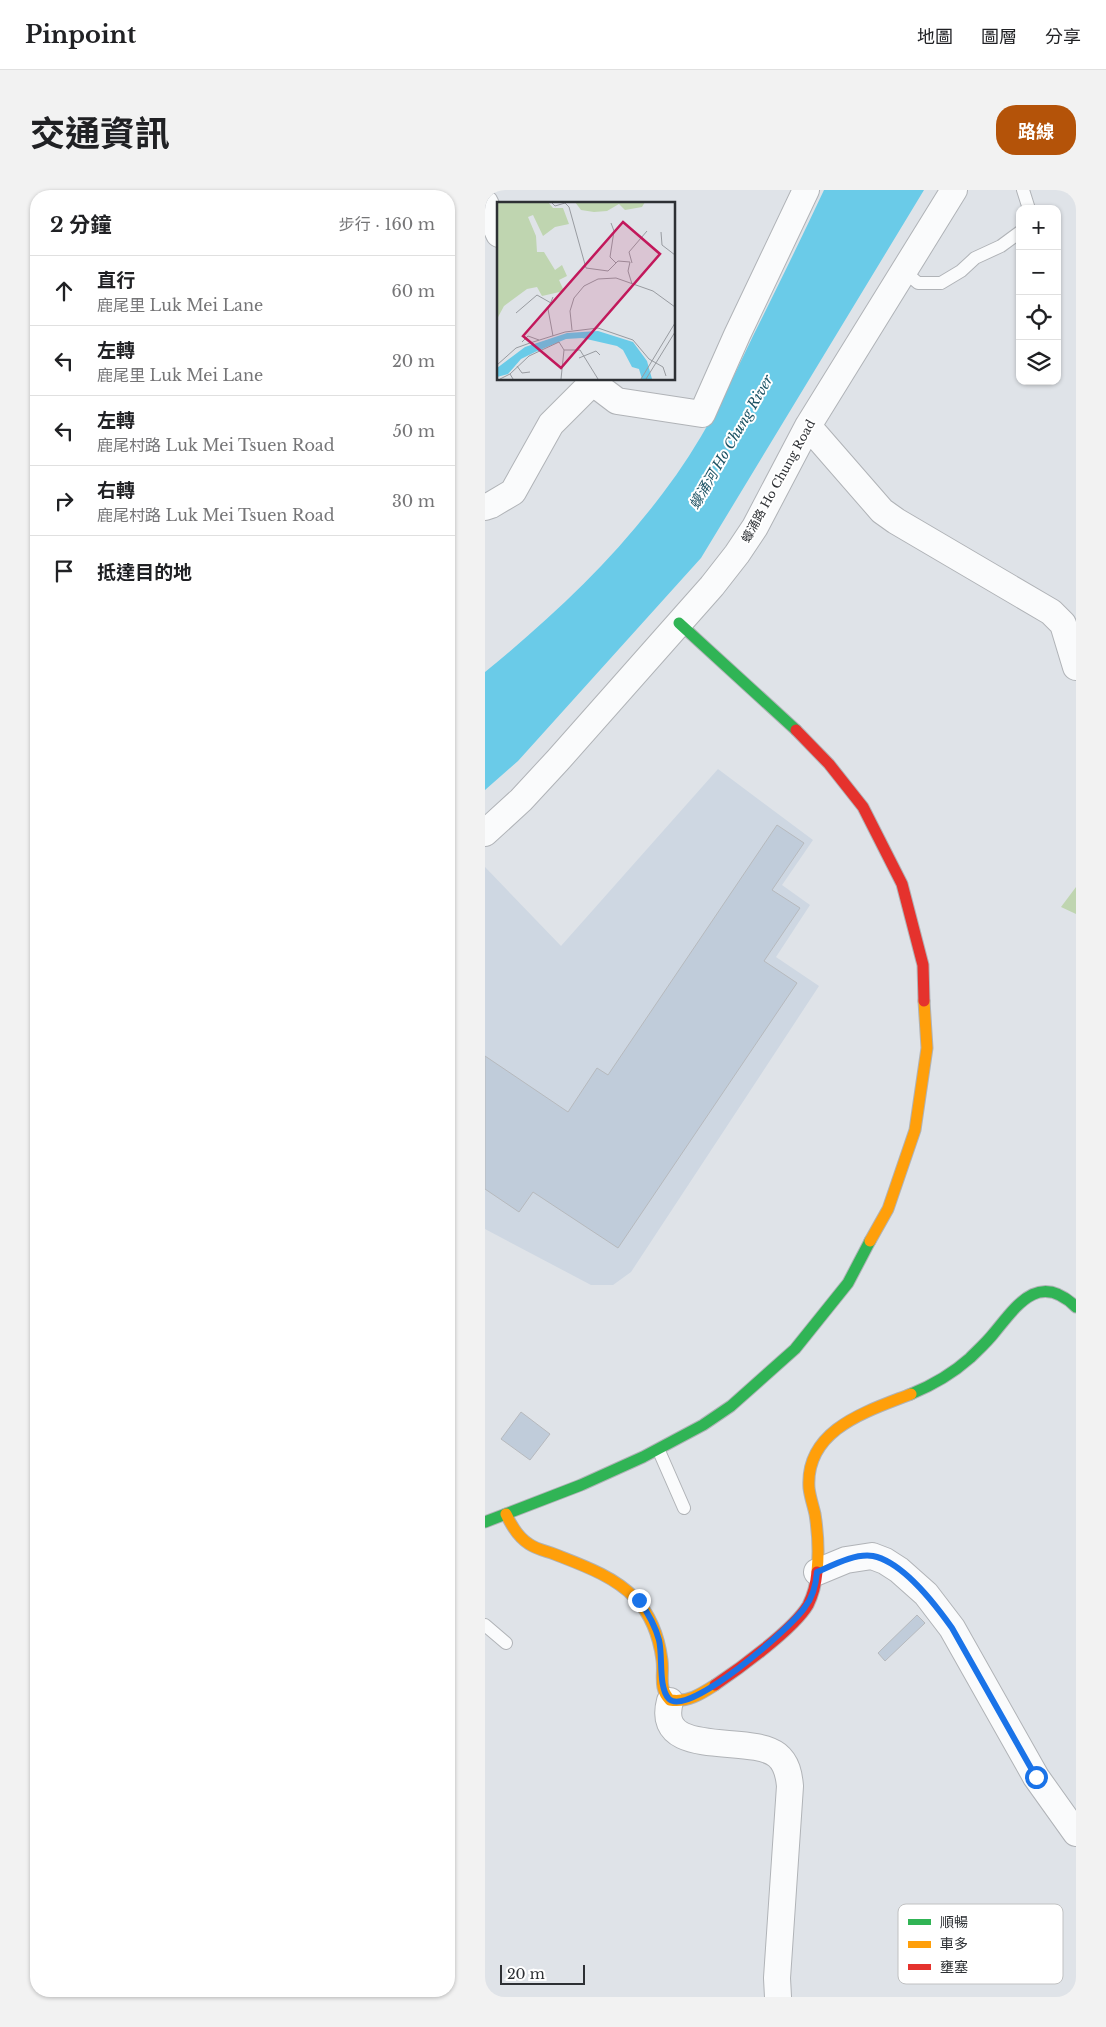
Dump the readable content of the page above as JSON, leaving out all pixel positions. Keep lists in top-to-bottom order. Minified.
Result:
{"streets":{"street":["蠔涌路 Ho Chung Road"]},"water":["蠔涌河 Ho Chung River"],"legend":["順暢","車多","壅塞"],"scale_bar":"20 m","page":{"header":"Pinpoint","nav":["地圖","圖層","分享"],"title":"交通資訊","buttons":"路線","heading":["2 分鐘","步行 · 160 m"],"map_buttons":["+","−"],"list":[["直行","鹿尾里 Luk Mei Lane","60 m"],["左轉","鹿尾里 Luk Mei Lane","20 m"],["左轉","鹿尾村路 Luk Mei Tsuen Road","50 m"],["右轉","鹿尾村路 Luk Mei Tsuen Road","30 m"],"抵達目的地"],"scale":"20 m"}}
